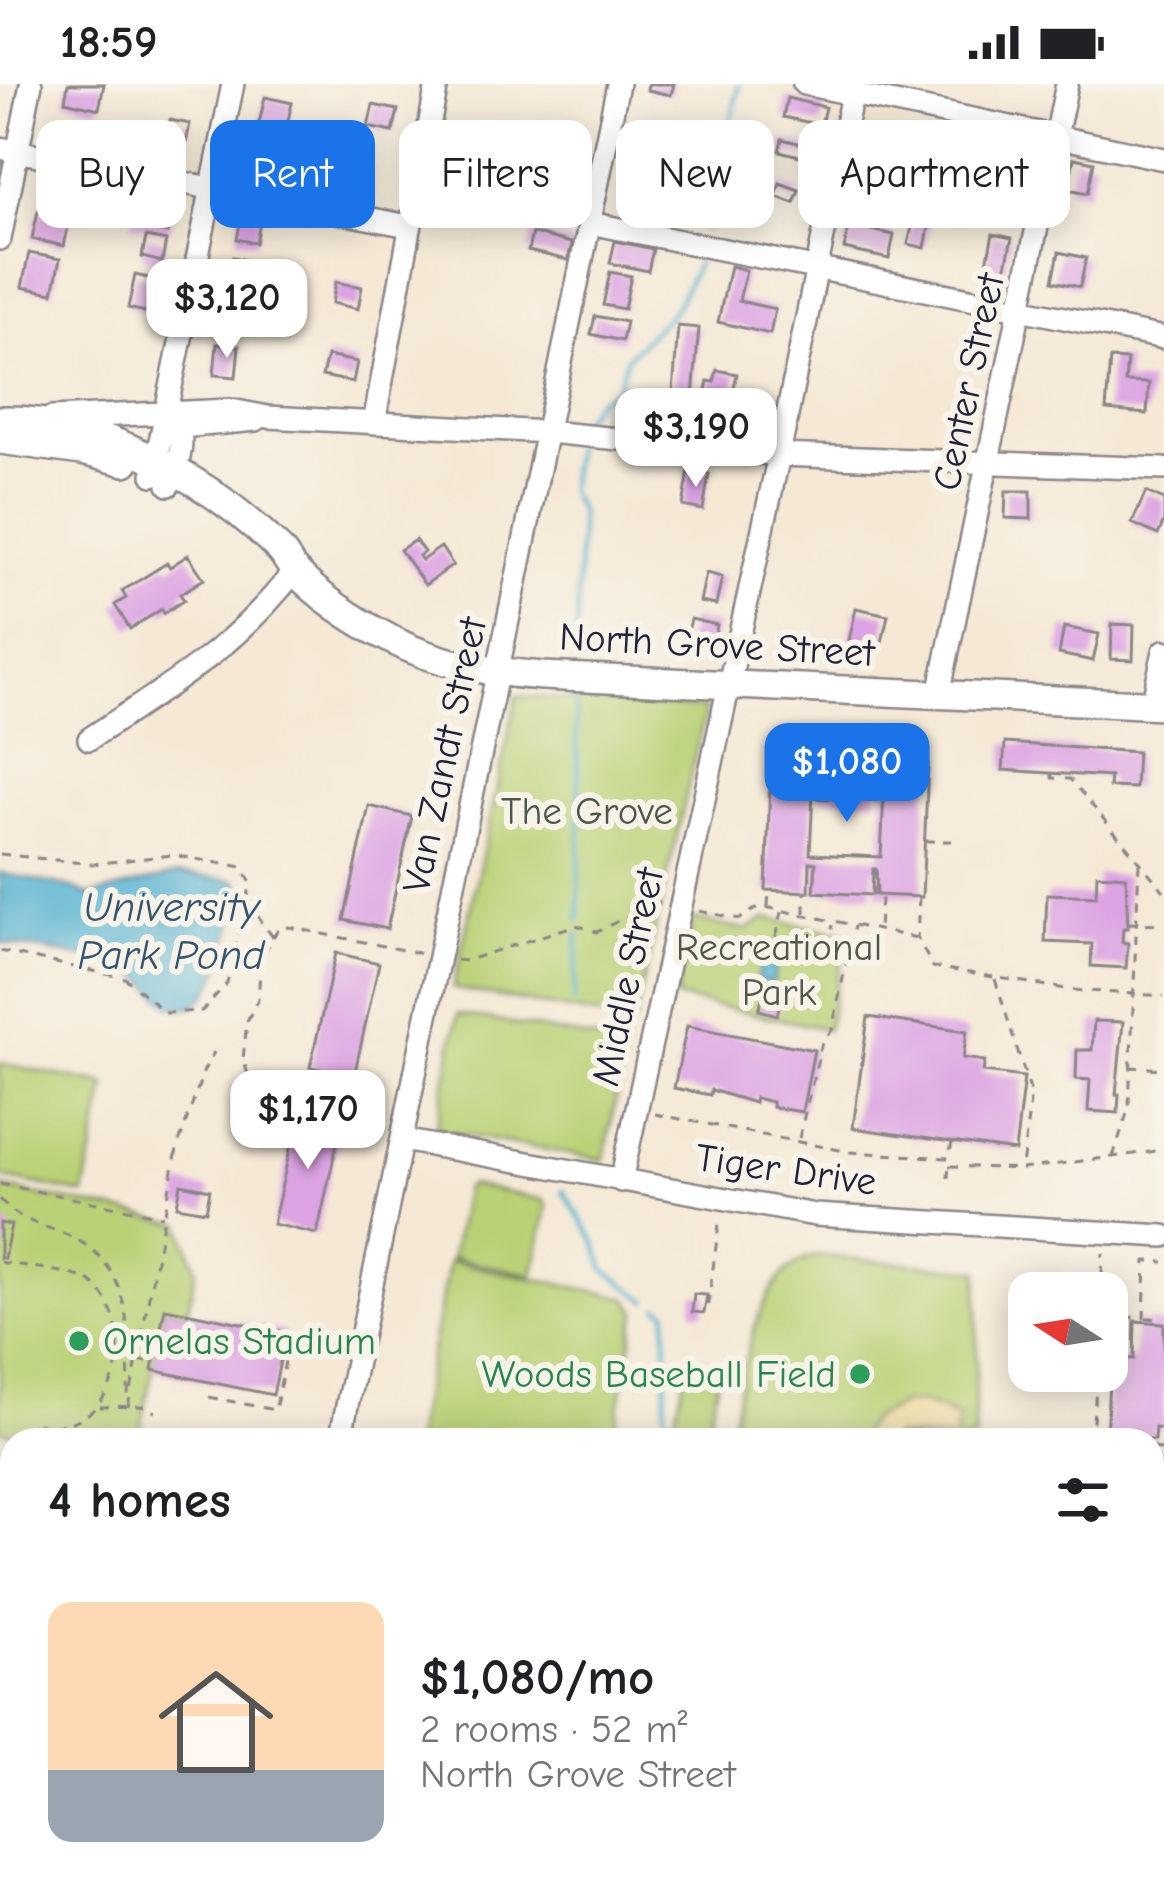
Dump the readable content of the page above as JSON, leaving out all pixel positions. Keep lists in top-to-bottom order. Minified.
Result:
{"streets":{"main road":["North Grove Street"],"street":["Center Street","Van Zandt Street","Middle Street","Tiger Drive"]},"crossings":[["Center Street","North Grove Street"],["North Grove Street","Van Zandt Street"],["North Grove Street","Middle Street"],["Van Zandt Street","Tiger Drive"],["Middle Street","Tiger Drive"]],"water":["University Park Pond"],"parks":["The Grove","Recreational Park"],"places":["Ornelas Stadium","Woods Baseball Field"],"north":"left","page":{"status":"18:59","chip":["Buy","Rent","Filters","New","Apartment"],"price":["$3,120","$3,190","$1,080","$1,170"],"heading":"4 homes","list":[{"name":"$1,080/mo","note":"2 rooms · 52 m² · North Grove Street"}]}}
